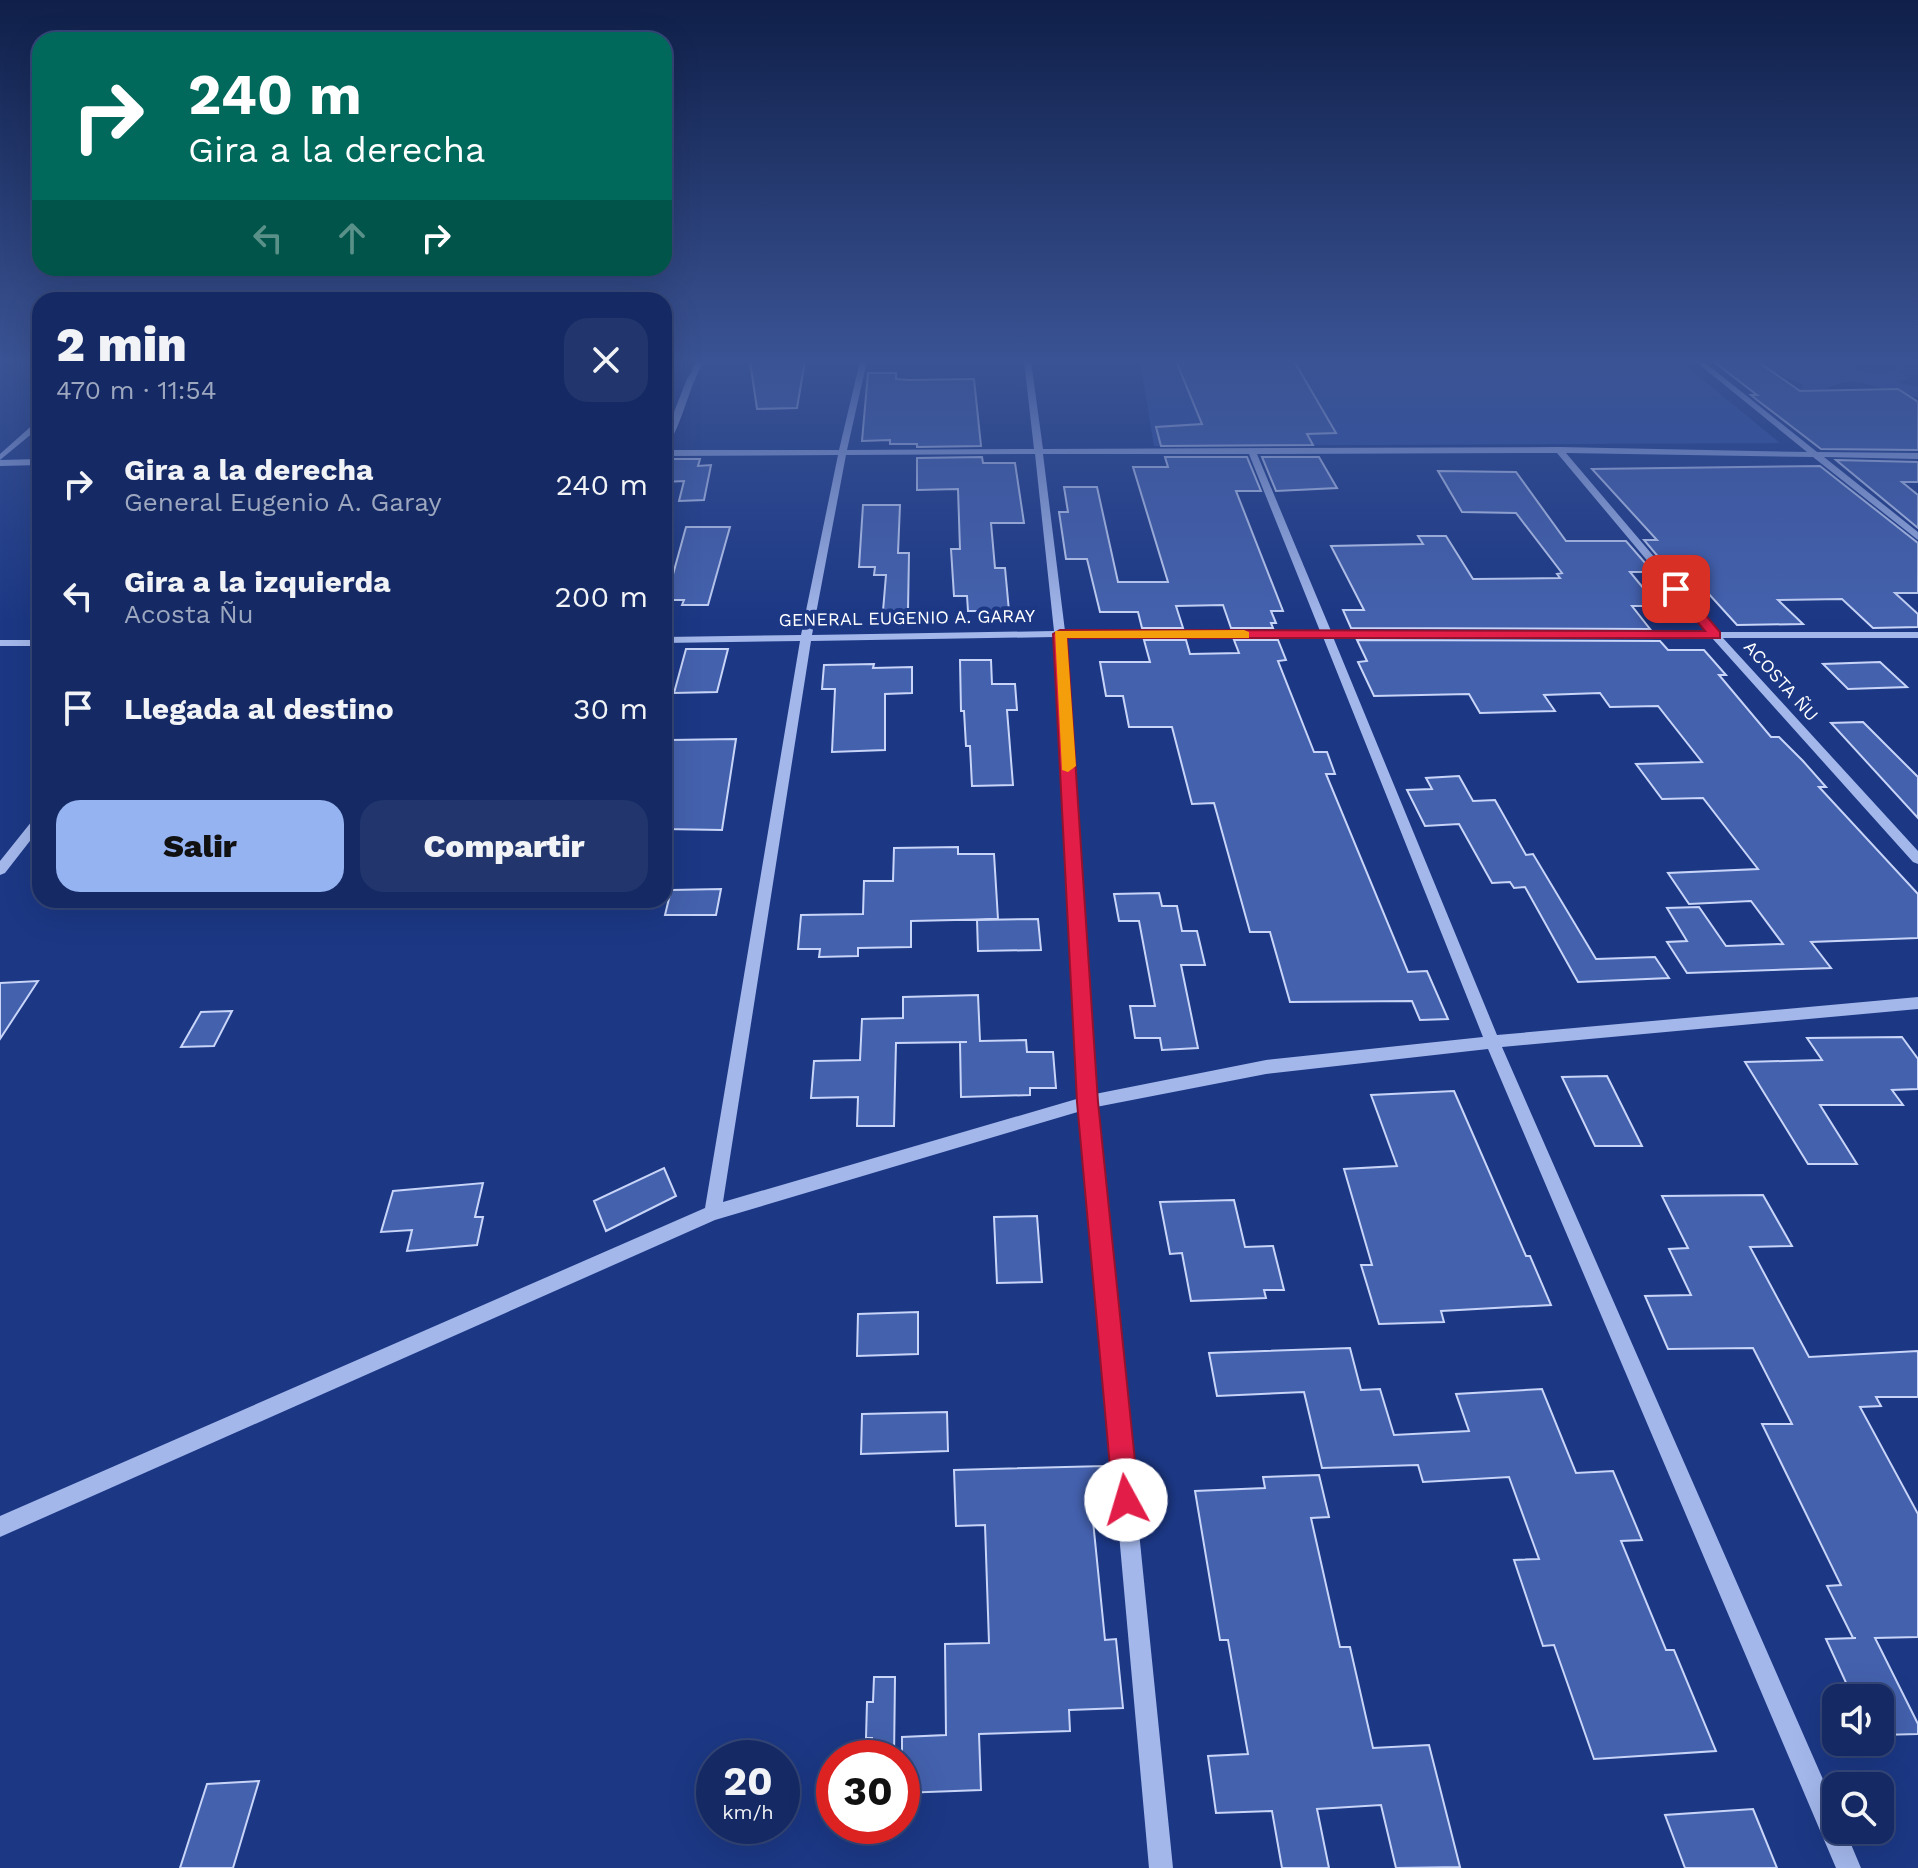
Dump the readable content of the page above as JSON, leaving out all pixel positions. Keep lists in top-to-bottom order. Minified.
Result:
{"streets":{"street":["GENERAL EUGENIO A. GARAY","ACOSTA ÑU"]},"crossings":[["GENERAL EUGENIO A. GARAY","ACOSTA ÑU"]],"page":{"turn":["240 m","Gira a la derecha"],"heading":["2 min","470 m · 11:54"],"list":[{"name":"Gira a la derecha","note":"General Eugenio A. Garay","value":"240 m"},{"name":"Gira a la izquierda","note":"Acosta Ñu","value":"200 m"},{"name":"Llegada al destino","value":"30 m"}],"buttons":["Salir","Compartir"],"speed":"20 km/h","limit":"30"}}
